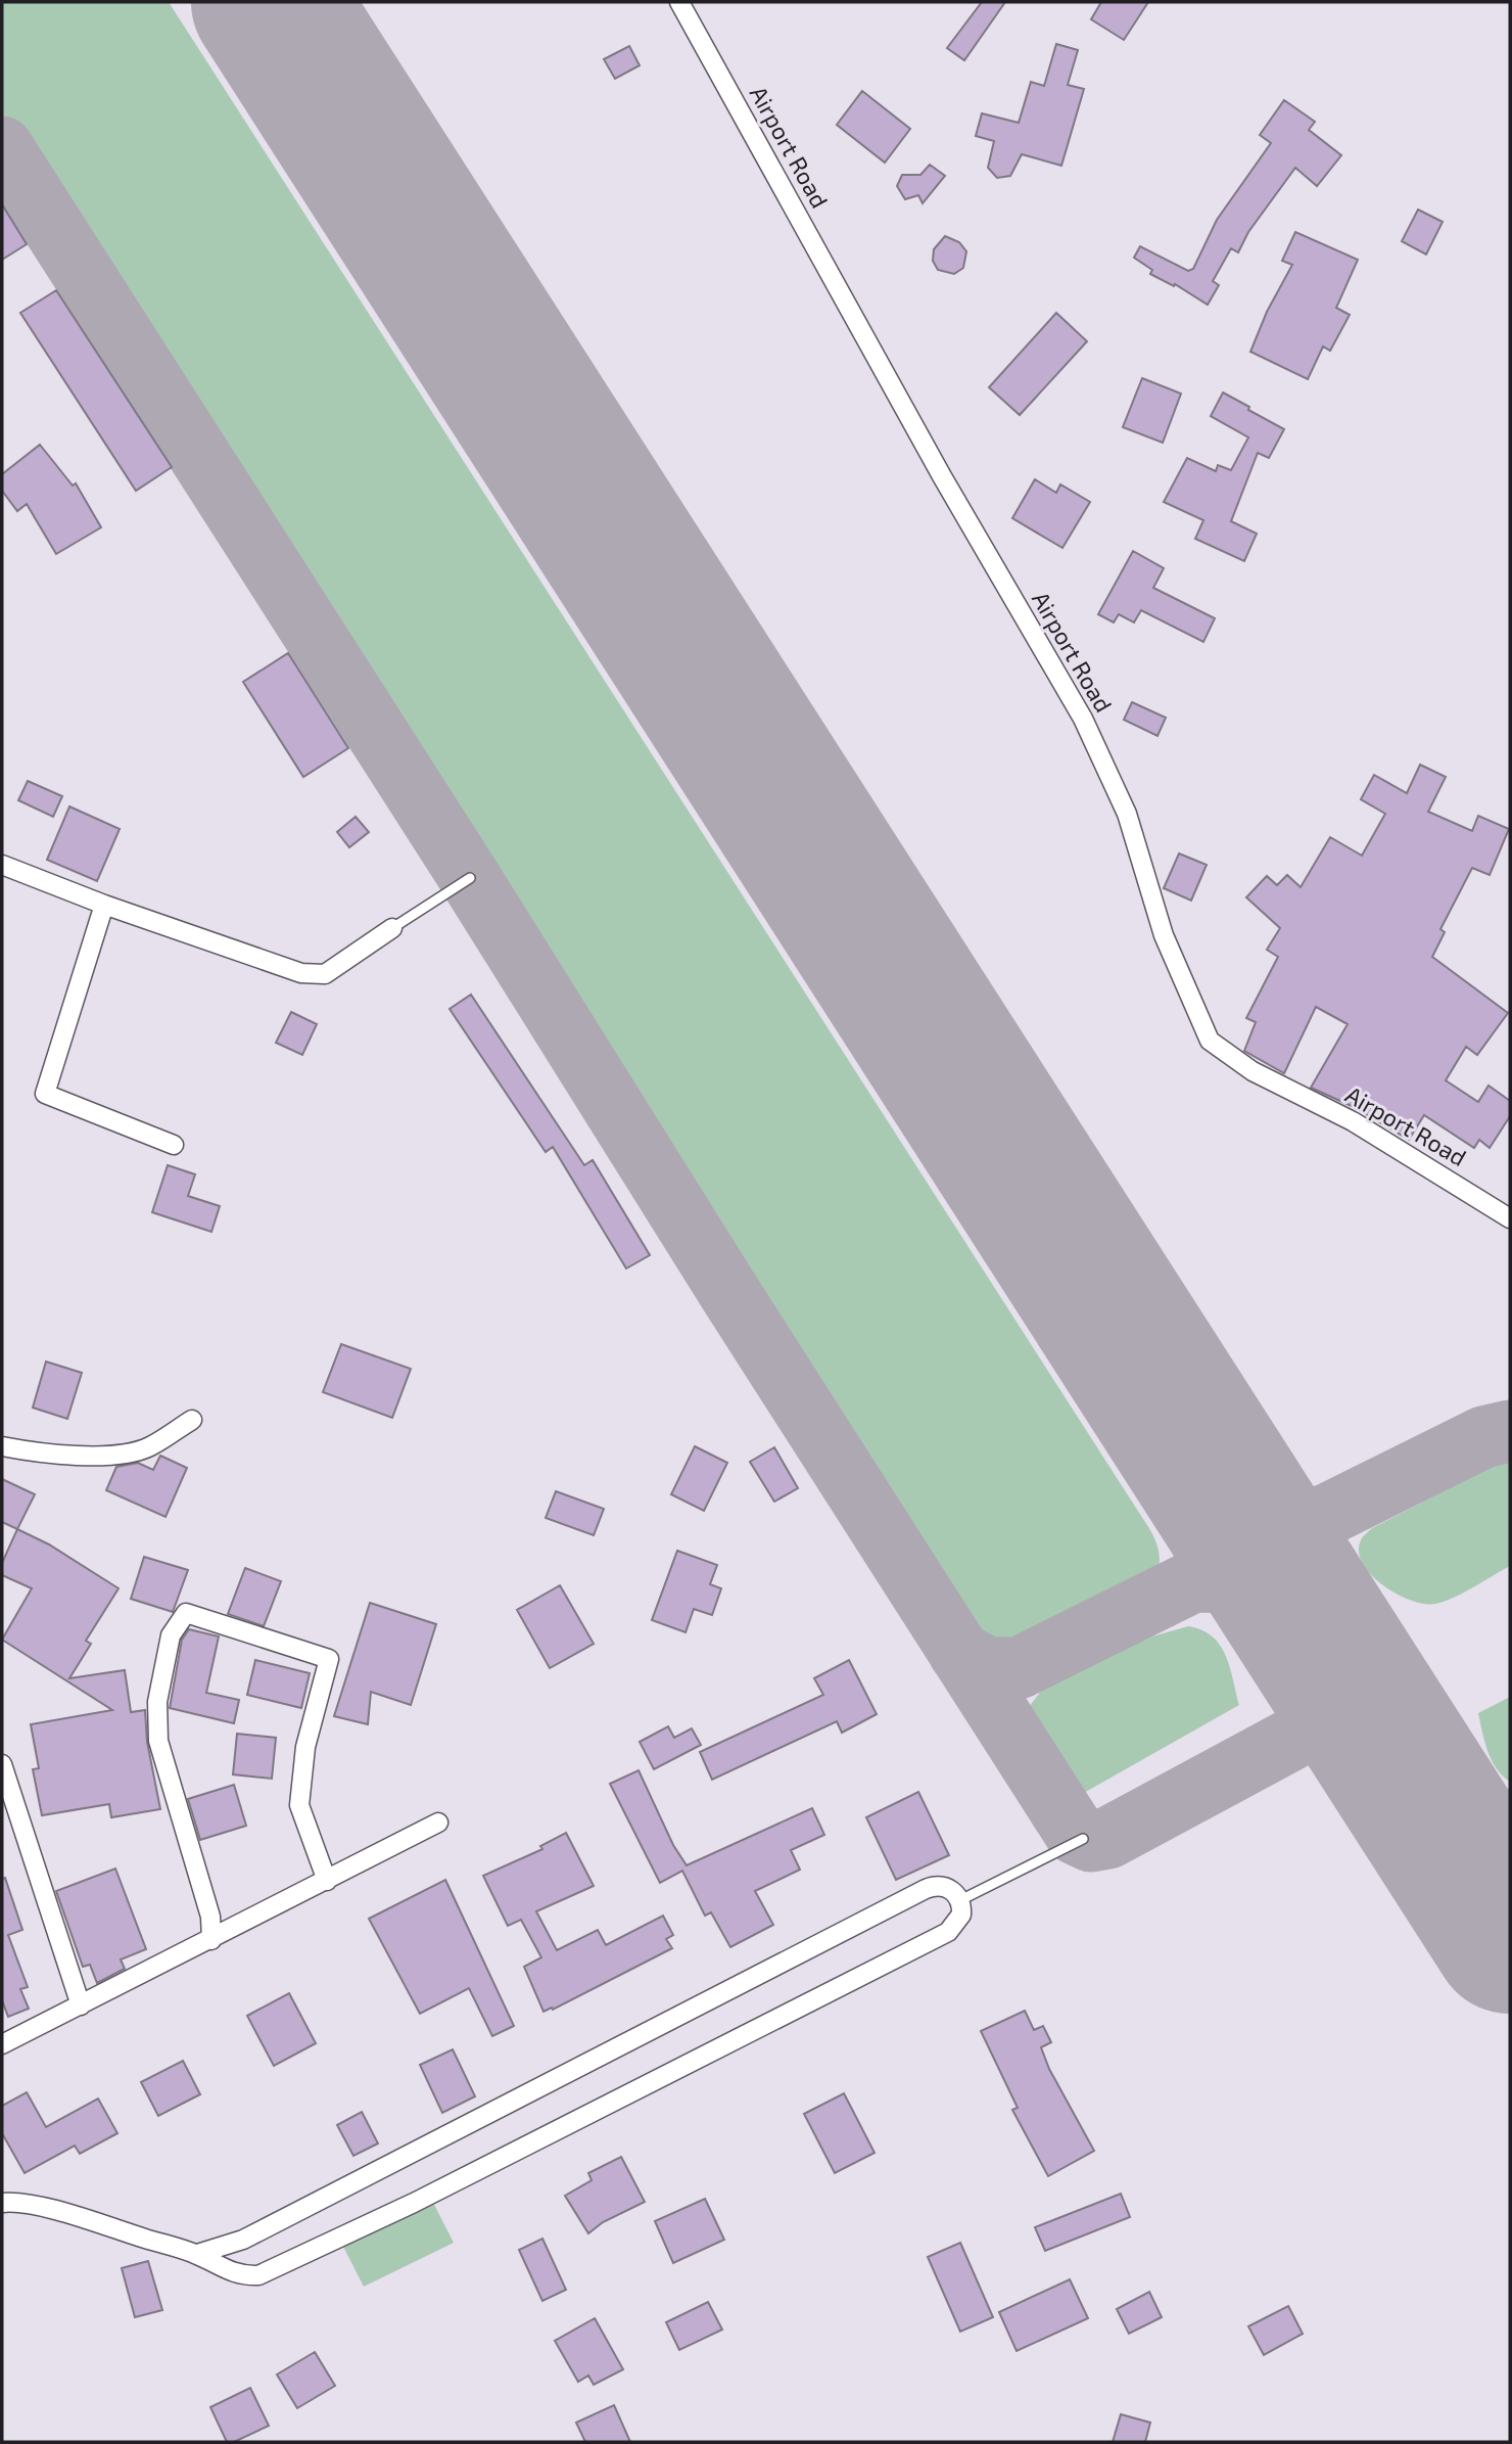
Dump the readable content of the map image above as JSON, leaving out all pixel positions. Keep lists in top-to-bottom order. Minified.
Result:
{"streets":{"street":["Airport Road"]}}
